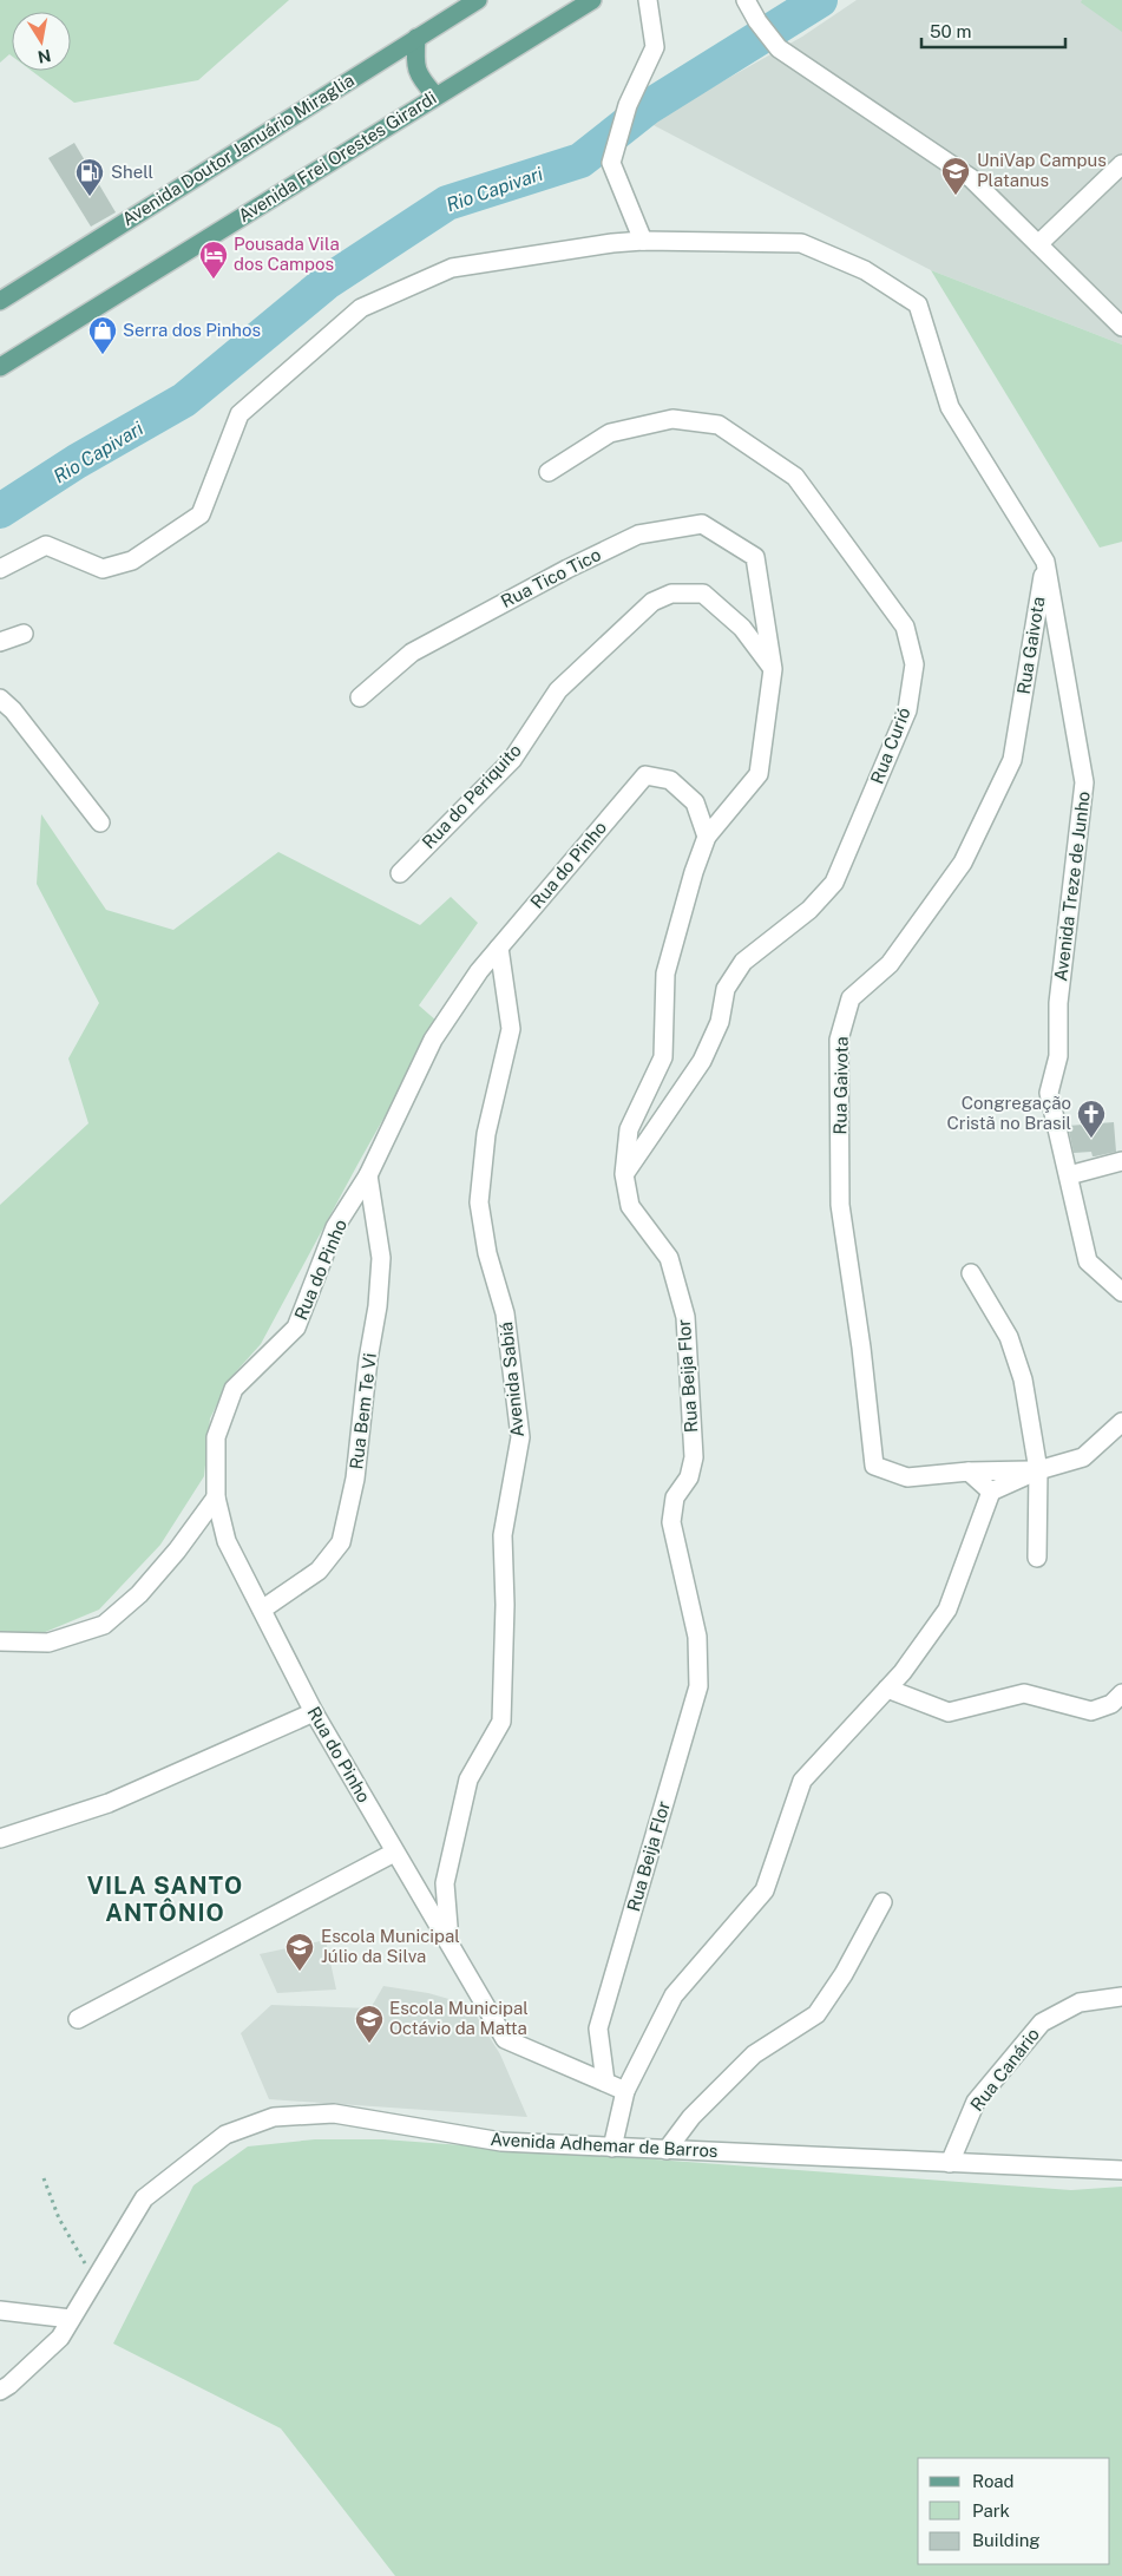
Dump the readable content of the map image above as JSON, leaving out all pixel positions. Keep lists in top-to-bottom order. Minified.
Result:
{"streets":{"main road":["Avenida Doutor Januário Miraglia","Avenida Frei Orestes Girardi"],"street":["Rua Tico Tico","Rua Gaivota","Rua Curió","Rua do Periquito","Rua do Pinho","Avenida Treze de Junho","Rua Beija Flor","Avenida Sabiá","Rua Bem Te Vi","Rua Canário","Avenida Adhemar de Barros"]},"crossings":[["Rua Tico Tico","Rua Beija Flor"],["Rua Gaivota","Avenida Treze de Junho"],["Rua Curió","Rua Beija Flor"],["Rua do Periquito","Rua Beija Flor"],["Rua do Pinho","Rua Beija Flor"],["Rua do Pinho","Avenida Sabiá"],["Rua do Pinho","Rua Bem Te Vi"],["Rua Canário","Avenida Adhemar de Barros"]],"districts":["VILA SANTO ANTÔNIO"],"water":["Rio Capivari"],"places":{"school or university":["UniVap Campus Platanus","Escola Municipal Júlio da Silva","Escola Municipal Octávio da Matta"],"fuel station":["Shell"],"hotel":["Pousada Vila dos Campos"],"shop":["Serra dos Pinhos"],"church":["Congregação Cristã no Brasil"]},"legend":["Road","Park","Building"],"scale_bar":"50 m","north":"bottom"}
